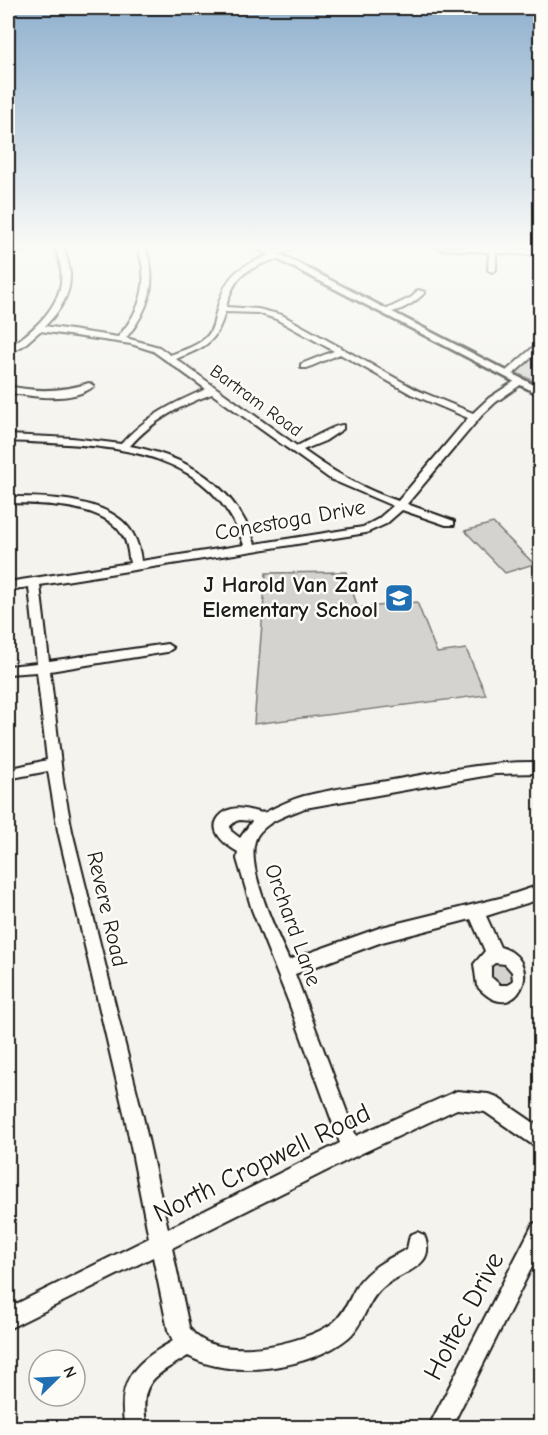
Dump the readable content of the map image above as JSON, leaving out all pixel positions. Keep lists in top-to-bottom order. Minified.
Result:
{"streets":{"street":["Bartram Road","Conestoga Drive","Revere Road","Orchard Lane","North Cropwell Road","Holtec Drive"]},"crossings":[["Bartram Road","Conestoga Drive"],["Conestoga Drive","Revere Road"],["Revere Road","North Cropwell Road"],["Orchard Lane","North Cropwell Road"]],"places":{"school or university":["J Harold Van Zant Elementary School"]},"north":"top right"}
